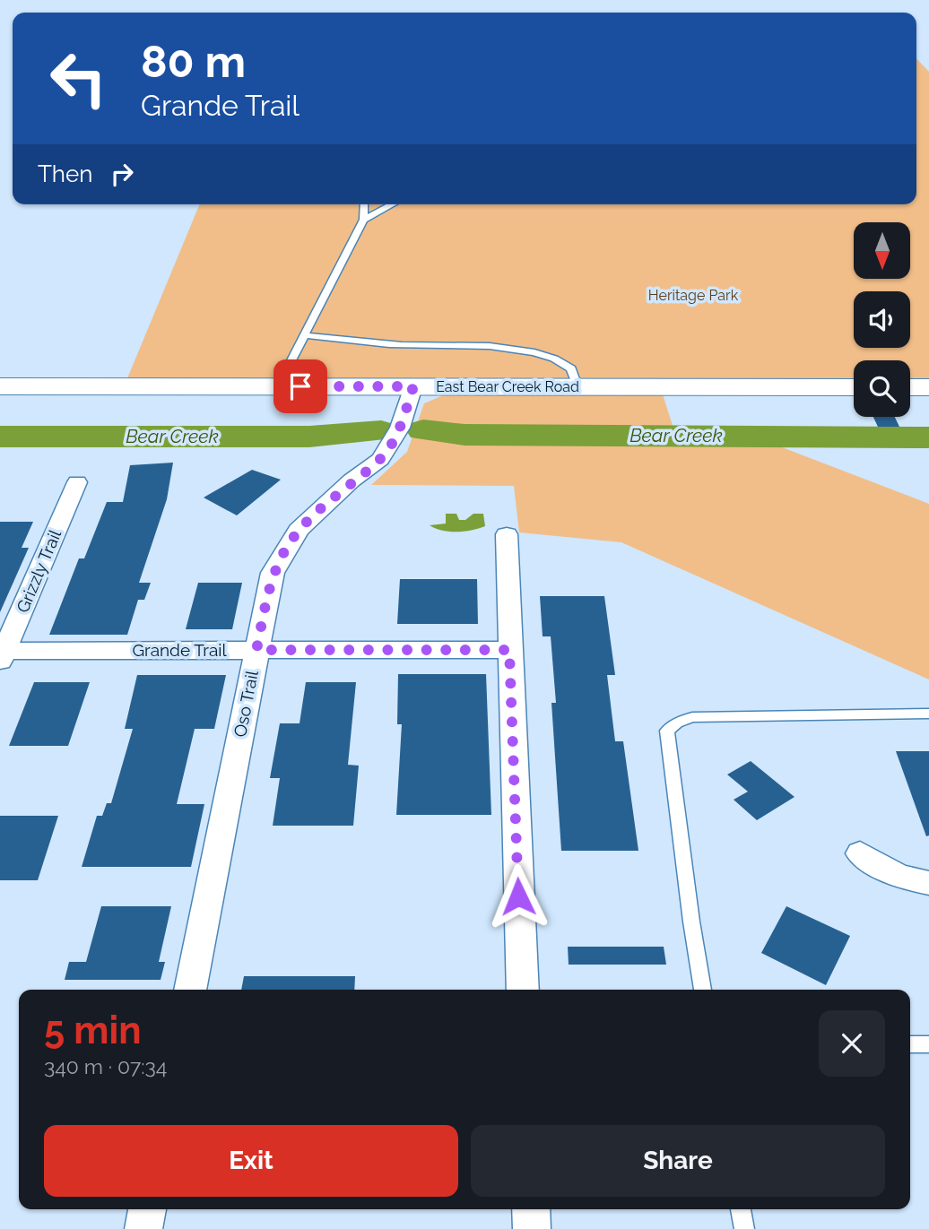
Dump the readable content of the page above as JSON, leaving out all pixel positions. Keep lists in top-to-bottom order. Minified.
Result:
{"streets":{"main road":["East Bear Creek Road"],"street":["Grizzly Trail","Grande Trail","Oso Trail"]},"crossings":[["East Bear Creek Road","Oso Trail"],["Grizzly Trail","Grande Trail"],["Grande Trail","Oso Trail"]],"water":["Bear Creek"],"parks":["Heritage Park"],"north":"bottom","page":{"turn":["80 m","Grande Trail"],"then":"Then","heading":["5 min","340 m · 07:34"],"buttons":["Exit","Share"]}}
